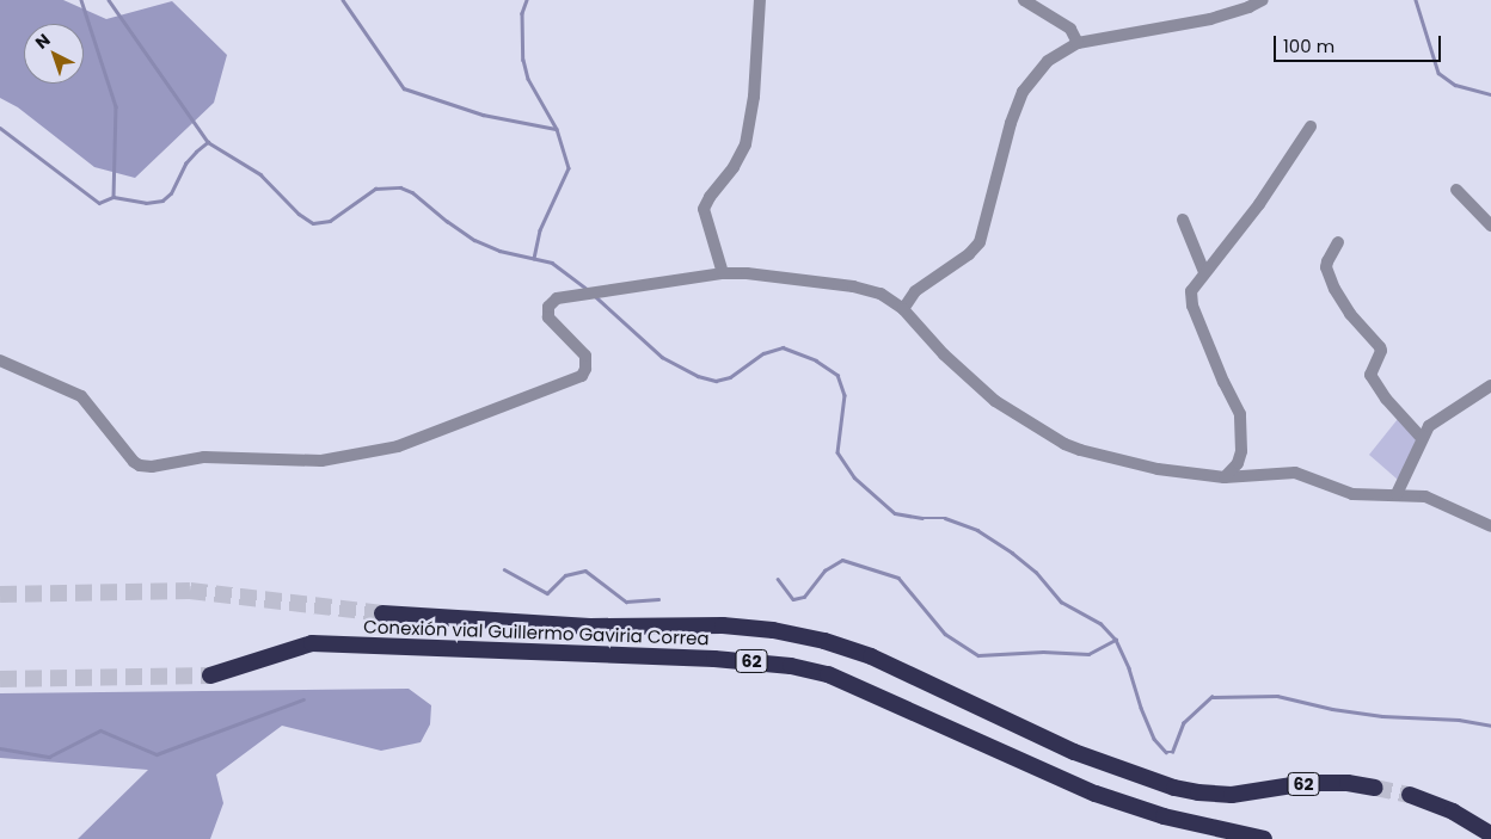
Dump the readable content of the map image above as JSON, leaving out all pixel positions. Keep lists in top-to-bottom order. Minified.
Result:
{"streets":{"highway":["Conexión vial Guillermo Gaviria Correa","62"]},"scale_bar":"100 m","north":"top left"}
